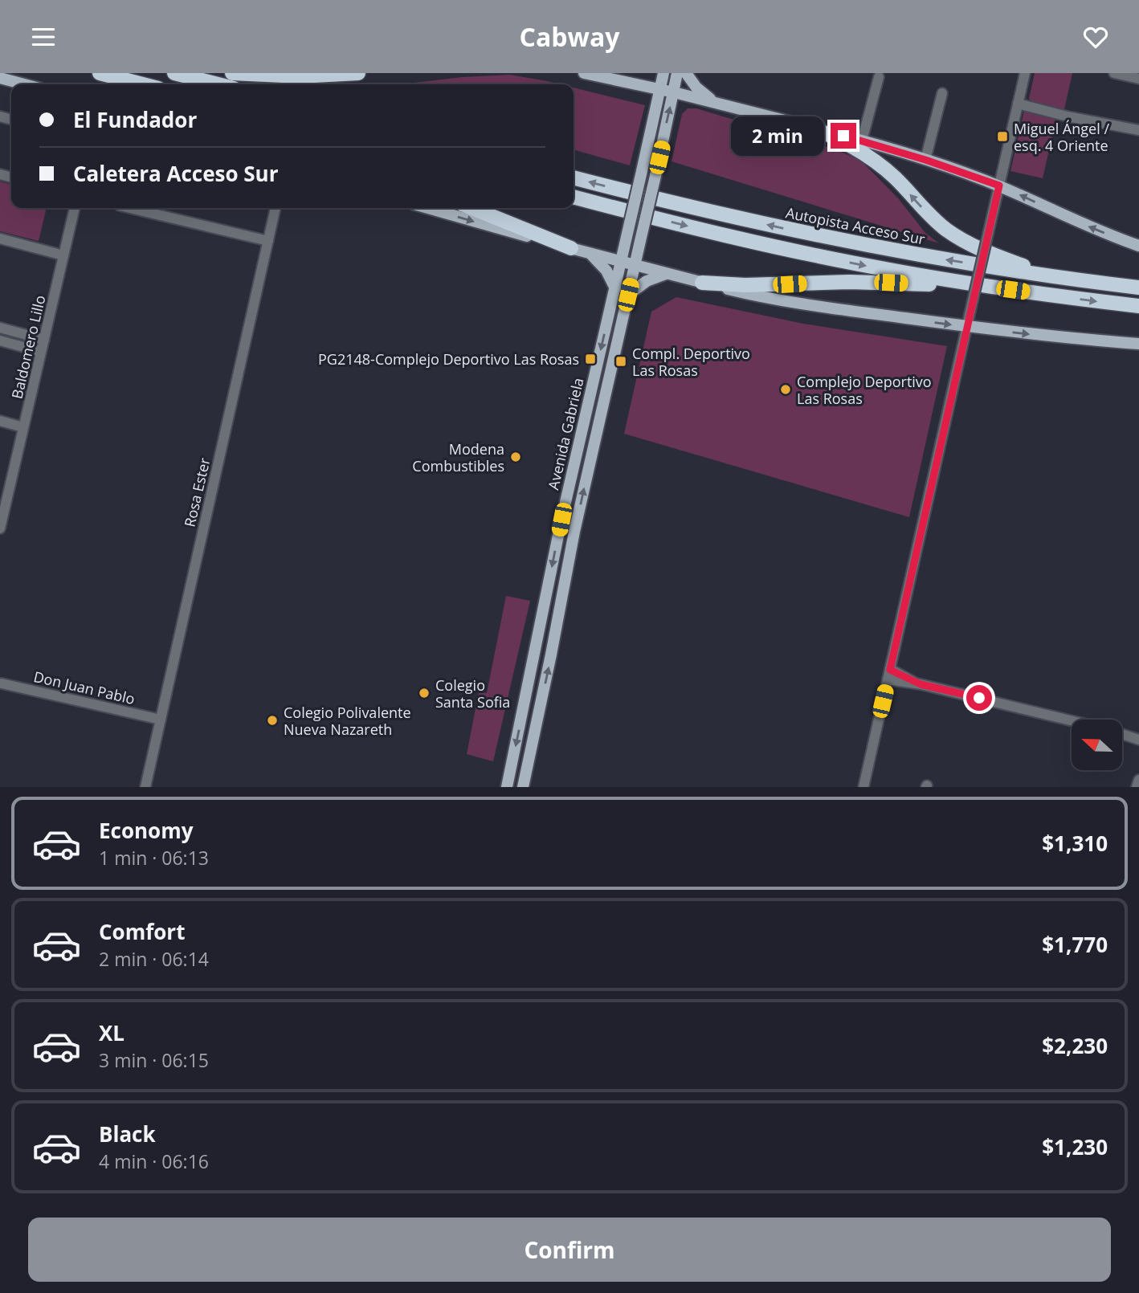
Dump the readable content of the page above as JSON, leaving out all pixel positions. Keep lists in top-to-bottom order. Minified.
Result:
{"streets":{"highway":["Autopista Acceso Sur"],"main road":["Avenida Gabriela"],"street":["Baldomero Lillo","Rosa Ester","Don Juan Pablo"]},"crossings":[["Rosa Ester","Don Juan Pablo"]],"places":{"transit":["Miguel Ángel / esq. 4 Oriente","PG2148-Complejo Deportivo Las Rosas","Compl. Deportivo Las Rosas"],"other":["Complejo Deportivo Las Rosas","Modena Combustibles","Colegio Santa Sofia","Colegio Polivalente Nueva Nazareth"]},"north":"left","page":{"header":"Cabway","banner":["El Fundador","Caletera Acceso Sur"],"bubble":"2 min","list":[{"name":"Economy","note":"1 min · 06:13","value":"$1,310"},{"name":"Comfort","note":"2 min · 06:14","value":"$1,770"},{"name":"XL","note":"3 min · 06:15","value":"$2,230"},{"name":"Black","note":"4 min · 06:16","value":"$1,230"}],"buttons":"Confirm"}}
